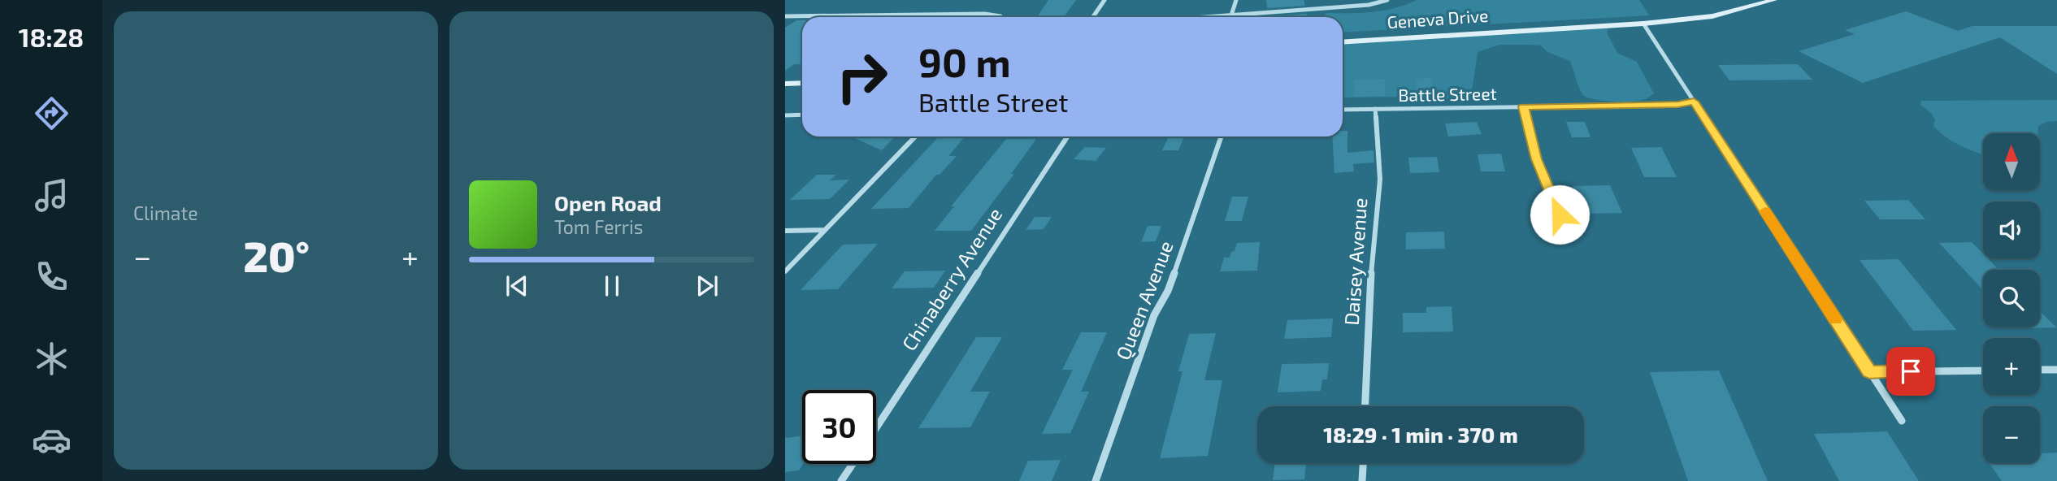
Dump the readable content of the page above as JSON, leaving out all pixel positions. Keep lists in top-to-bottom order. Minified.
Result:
{"streets":{"main road":["Geneva Drive"],"street":["Battle Street","Daisey Avenue","Chinaberry Avenue","Queen Avenue"]},"crossings":[["Battle Street","Daisey Avenue"]],"north":"top","page":{"tabs":"18:28","tile":"Climate","turn":["90 m","Battle Street"],"map_buttons":["+","−"],"song":["Open Road","Tom Ferris"],"heat":["−","20°","+"],"limit":"30","trip":"18:29 · 1 min · 370 m"}}
